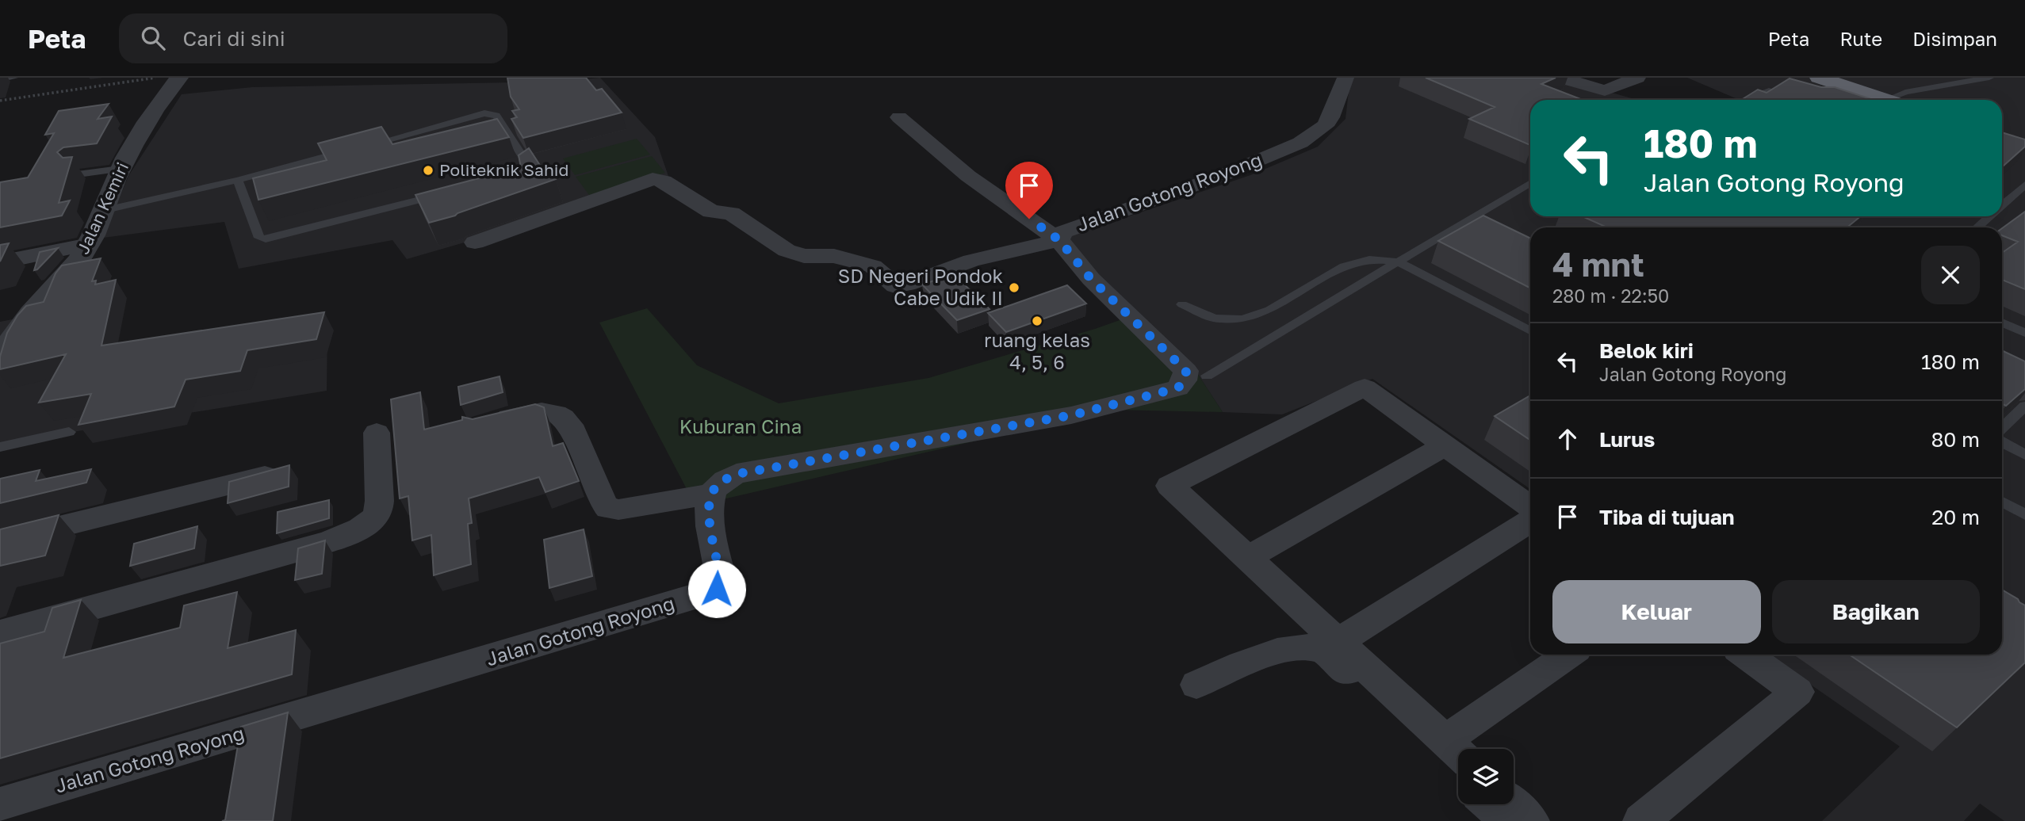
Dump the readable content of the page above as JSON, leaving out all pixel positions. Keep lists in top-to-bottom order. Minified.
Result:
{"streets":{"street":["Jalan Gotong Royong","Jalan Kemiri"]},"parks":["Kuburan Cina"],"places":["Politeknik Sahid","SD Negeri Pondok Cabe Udik II","ruang kelas 4, 5, 6"],"page":{"header":"Peta","search":"Cari di sini","nav":["Peta","Rute","Disimpan"],"turn":["180 m","Jalan Gotong Royong"],"heading":["4 mnt","280 m · 22:50"],"list":[{"name":"Belok kiri","note":"Jalan Gotong Royong","value":"180 m"},{"name":"Lurus","value":"80 m"},{"name":"Tiba di tujuan","value":"20 m"}],"buttons":["Keluar","Bagikan"]}}
